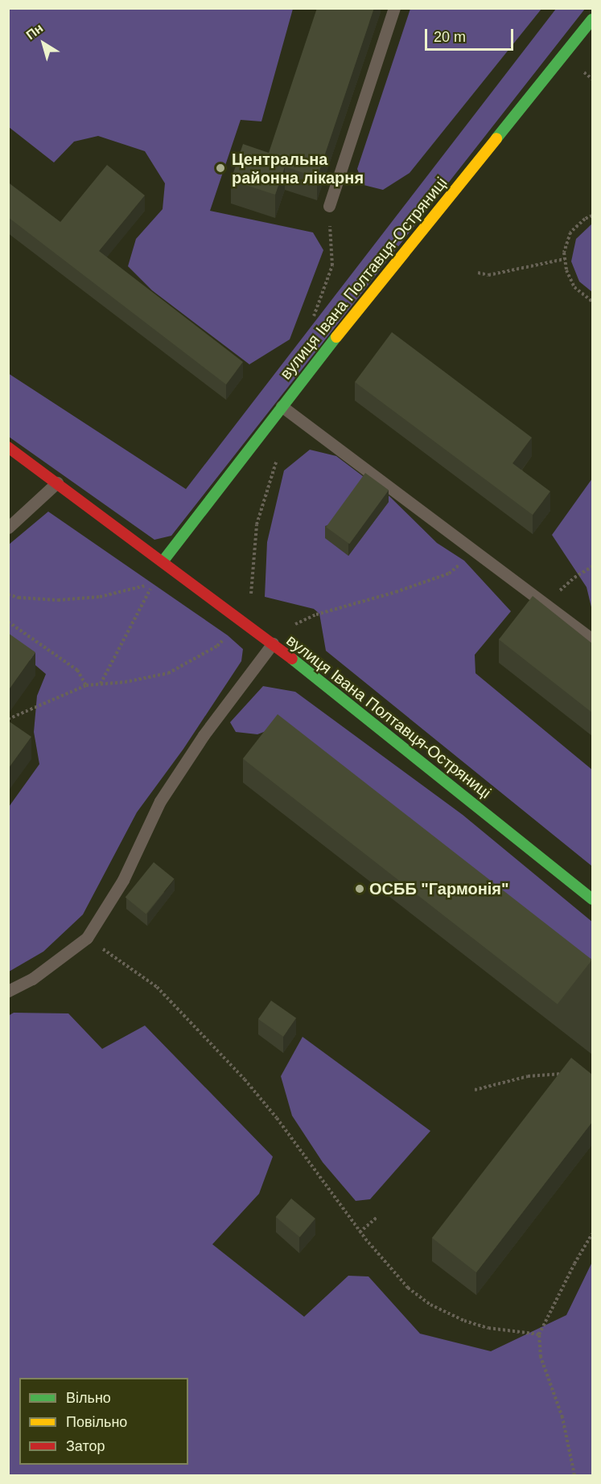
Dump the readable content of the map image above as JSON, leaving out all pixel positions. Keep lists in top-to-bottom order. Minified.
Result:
{"streets":{"street":["вулиця Івана Полтавця-Остряниці"]},"places":["Центральна районна лікарня","ОСББ \"Гармонія\""],"legend":["Вільно","Повільно","Затор"],"scale_bar":"20 m","north":"top left"}
